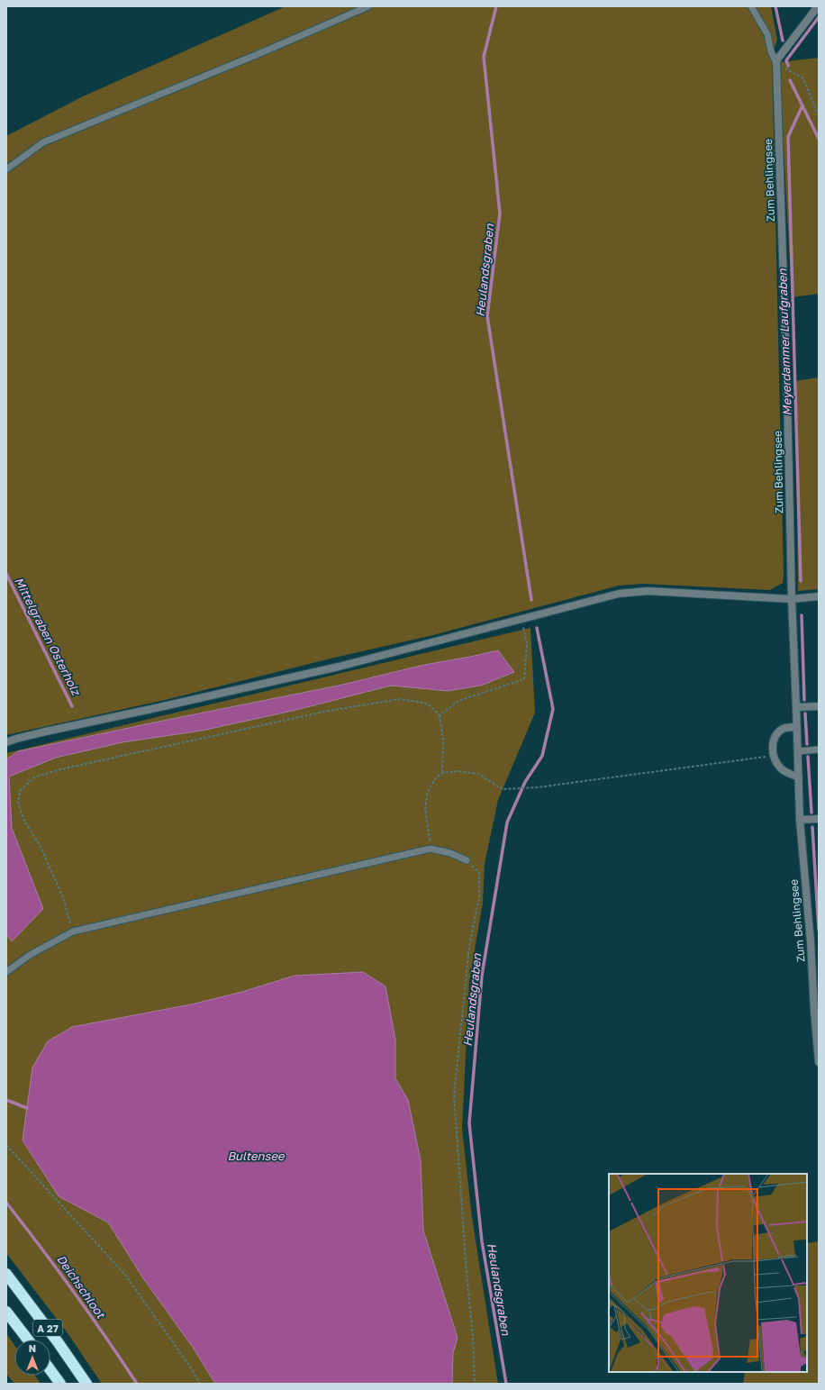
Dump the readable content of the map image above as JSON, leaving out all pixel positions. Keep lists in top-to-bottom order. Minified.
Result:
{"streets":{"highway":["A 27"],"street":["Zum Behlingsee"]},"water":["Heulandsgraben","Meyerdammer Laufgraben","Mittelgraben Osterholz","Bultensee","Deichschloot"],"north":"top"}
